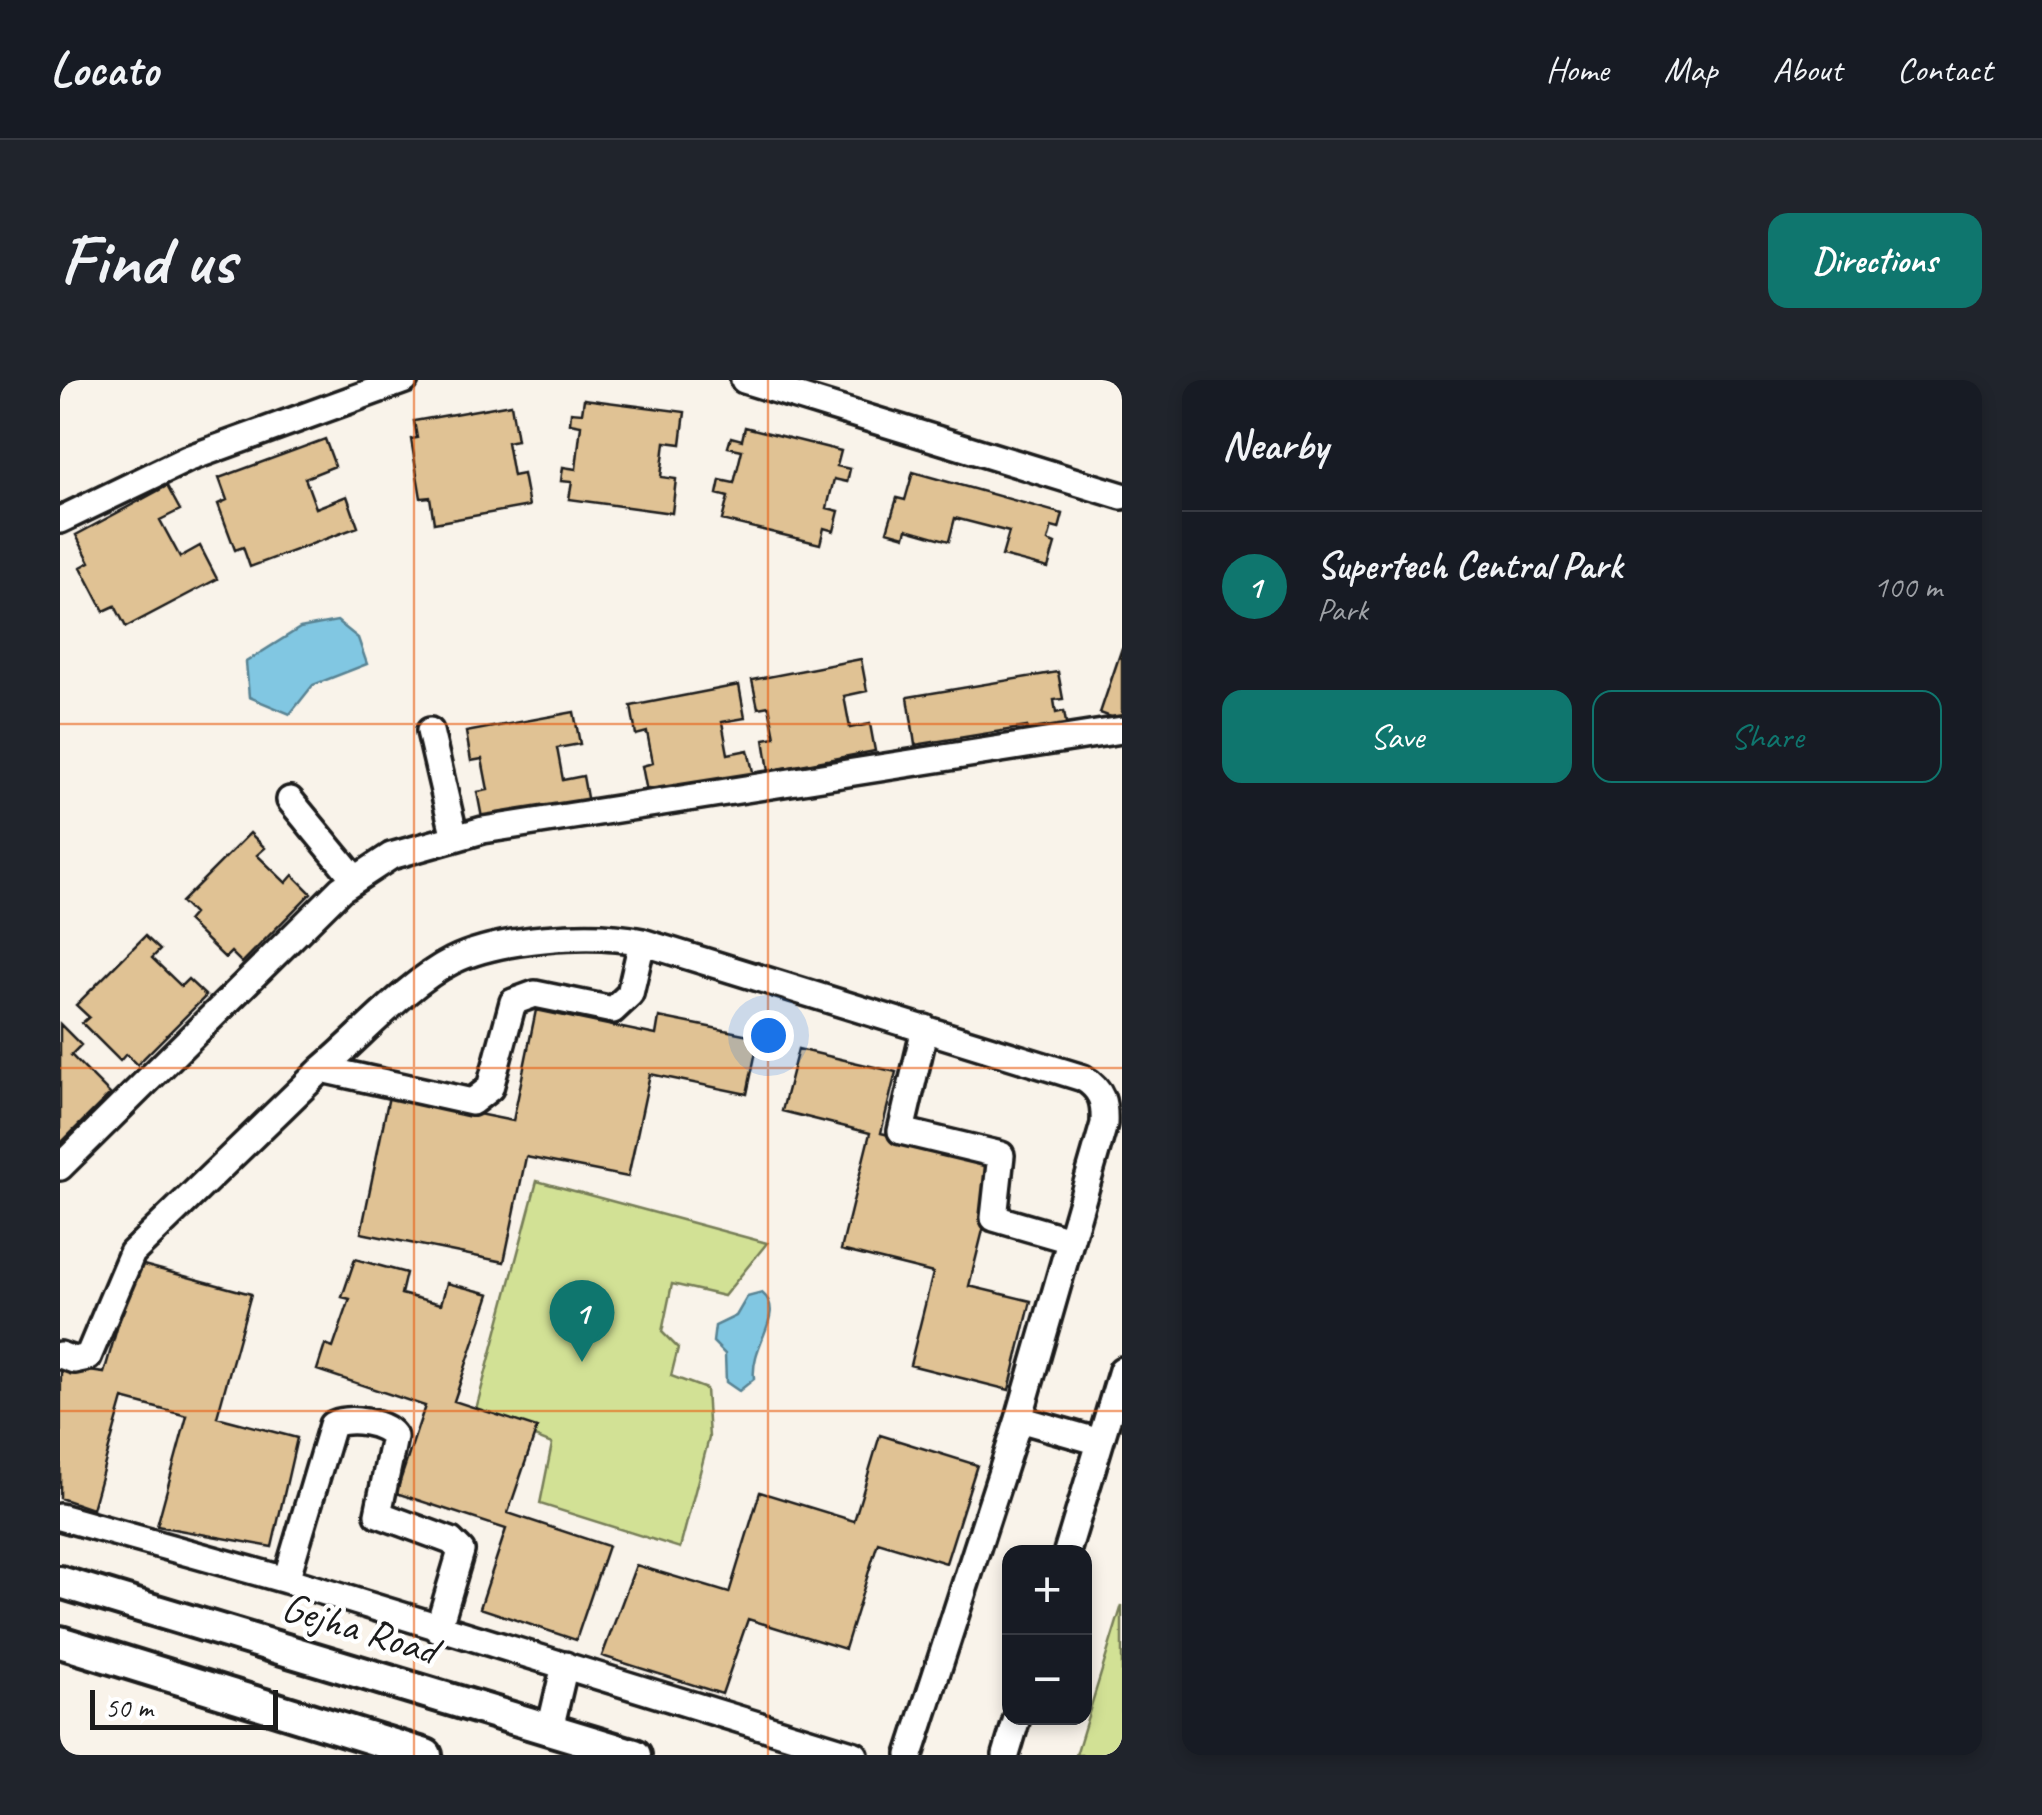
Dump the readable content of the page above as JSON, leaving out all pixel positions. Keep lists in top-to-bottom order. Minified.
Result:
{"streets":{"street":["Gejha Road"]},"scale_bar":"50 m","page":{"header":"Locato","nav":["Home","Map","About","Contact"],"buttons":["Directions",["Save","Share"]],"title":"Find us","heading":"Nearby","list":[{"mark":"1","name":"Supertech Central Park","note":"Park","value":"100 m"}],"pins":"1","map_buttons":["+","−"],"scale":"50 m"}}
